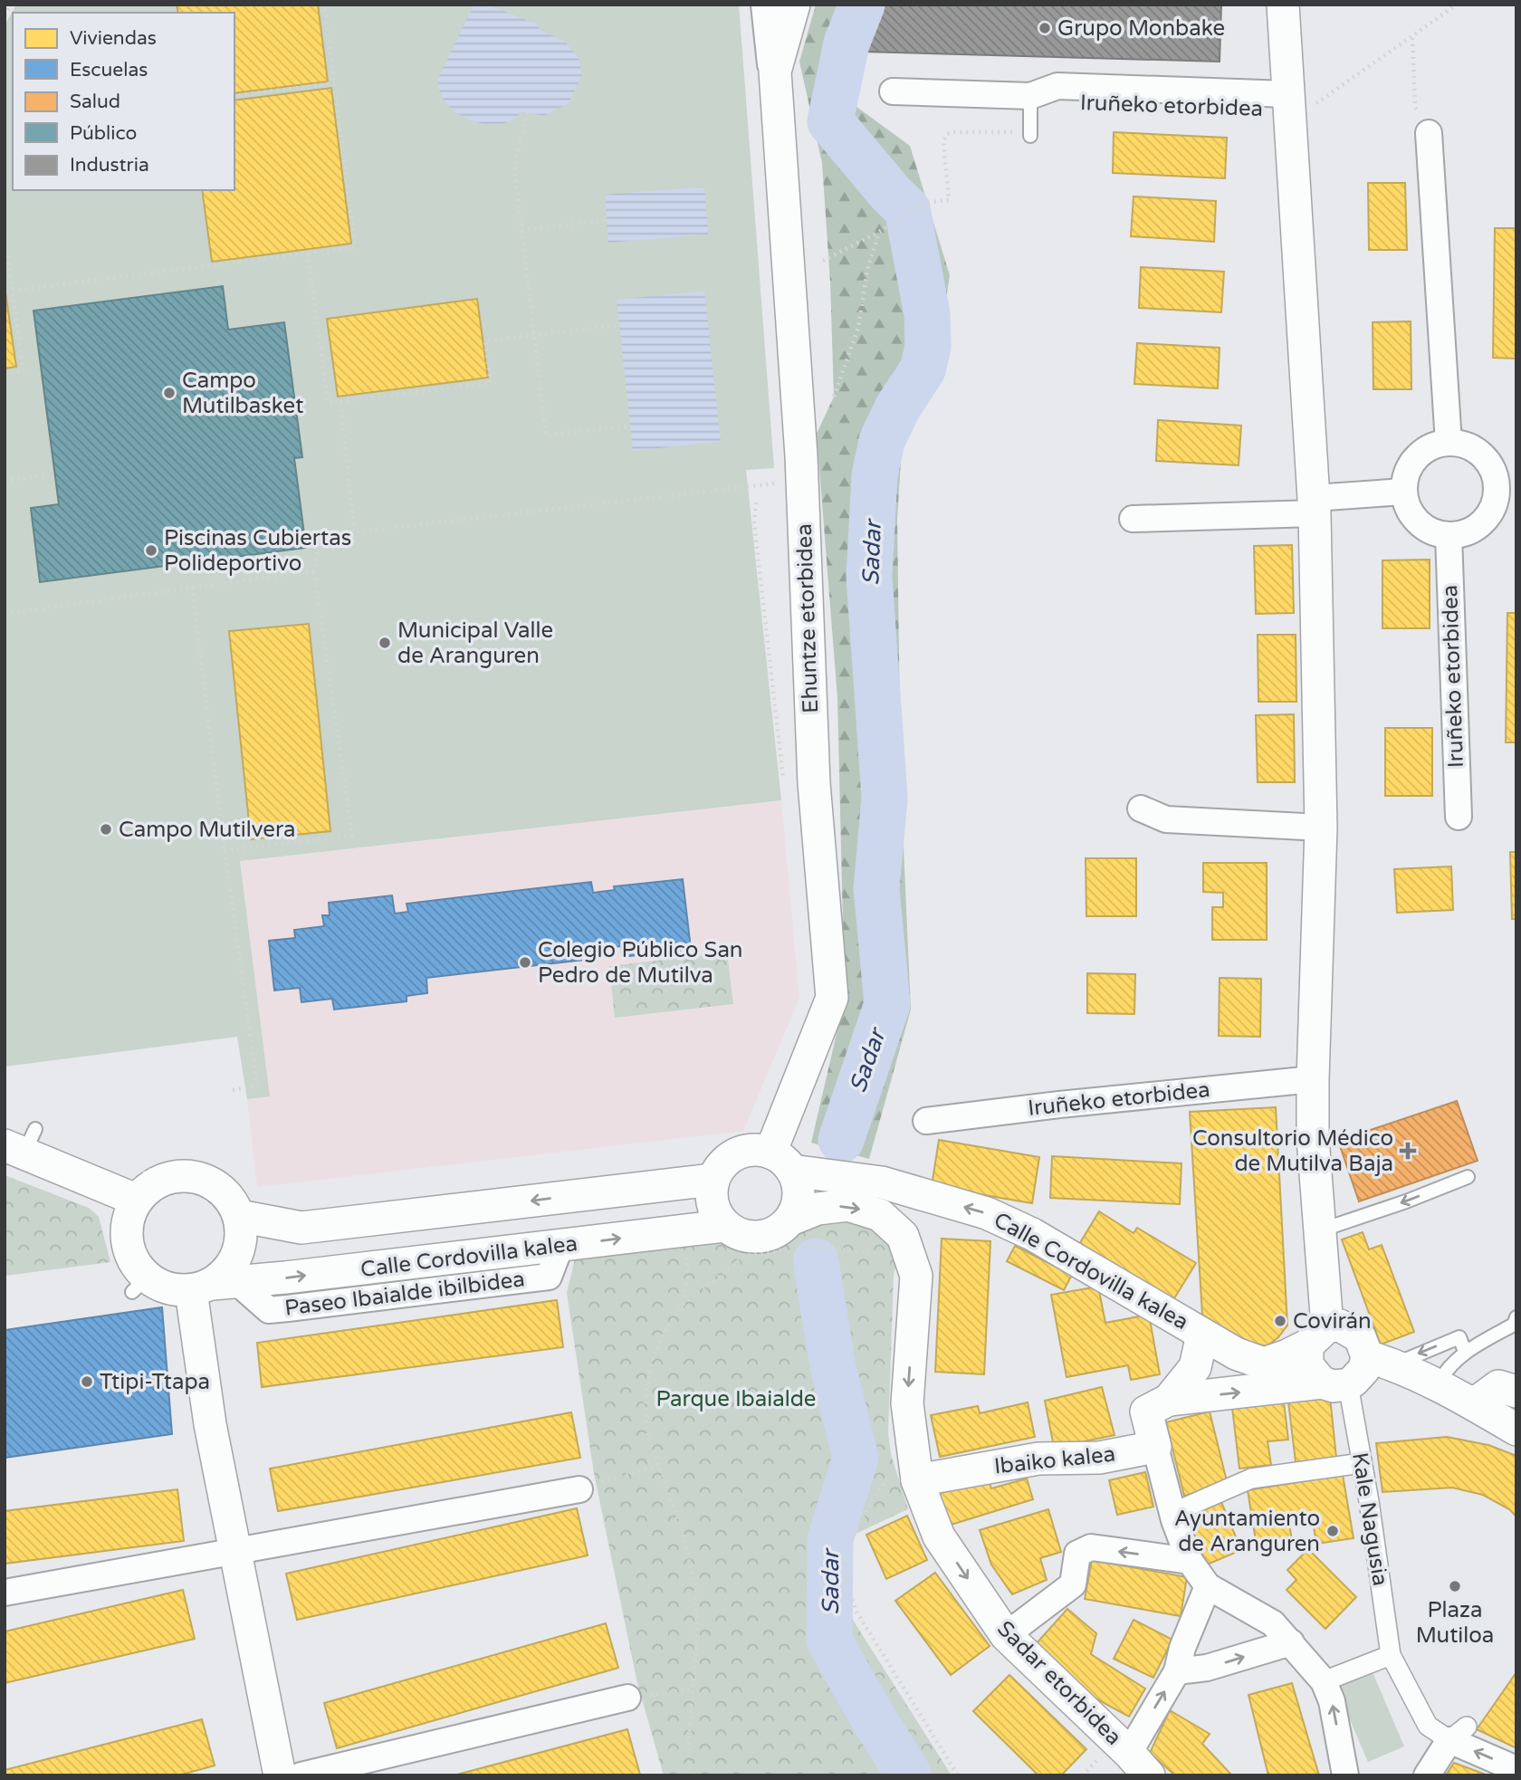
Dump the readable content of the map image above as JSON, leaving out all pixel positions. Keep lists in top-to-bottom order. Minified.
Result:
{"streets":{"street":["Iruñeko etorbidea","Ehuntze etorbidea","Calle Cordovilla kalea","Ibaiko kalea","Kale Nagusia","Sadar etorbidea"]},"crossings":[["Iruñeko etorbidea","Calle Cordovilla kalea"],["Iruñeko etorbidea","Kale Nagusia"],["Ehuntze etorbidea","Calle Cordovilla kalea"],["Ehuntze etorbidea","Sadar etorbidea"],["Calle Cordovilla kalea","Ibaiko kalea"],["Calle Cordovilla kalea","Sadar etorbidea"],["Ibaiko kalea","Sadar etorbidea"]],"one_way":["Sadar etorbidea"],"water":["Sadar"],"parks":["Parque Ibaialde"],"places":{"other":["Grupo Monbake","Campo Mutilbasket","Piscinas Cubiertas Polideportivo","Municipal Valle de Aranguren","Campo Mutilvera","Colegio Público San Pedro de Mutilva","Covirán","Ttipi-Ttapa","Ayuntamiento de Aranguren","Plaza Mutiloa"],"health":["Consultorio Médico de Mutilva Baja"]},"legend":["Viviendas","Escuelas","Salud","Público","Industria"]}
